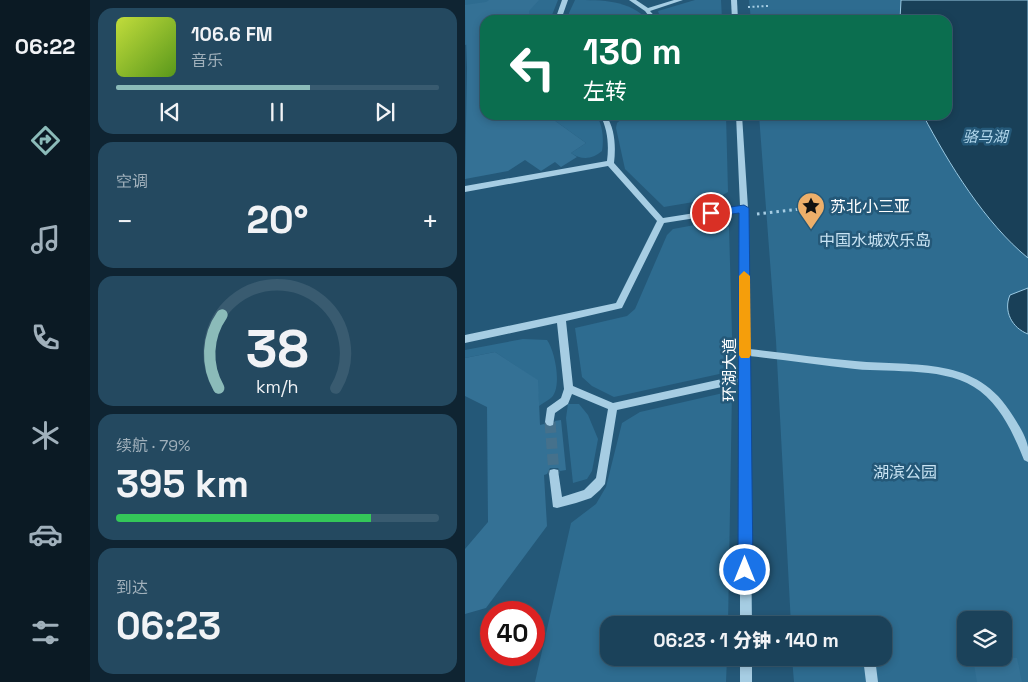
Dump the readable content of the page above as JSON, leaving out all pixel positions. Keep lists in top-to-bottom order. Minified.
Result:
{"streets":{"street":["环湖大道"]},"water":["骆马湖"],"parks":["中国水城欢乐岛","湖滨公园"],"places":{"place":["苏北小三亚"]},"page":{"tabs":"06:22","turn":["130 m","左转"],"song":["106.6 FM","音乐"],"tile":["空调",["续航 · 79%","395 km"],["到达","06:23"]],"heat":["−","20°","+"],"limit":"40","trip":"06:23 · 1 分钟 · 140 m","gauge":["38","km/h"]}}
